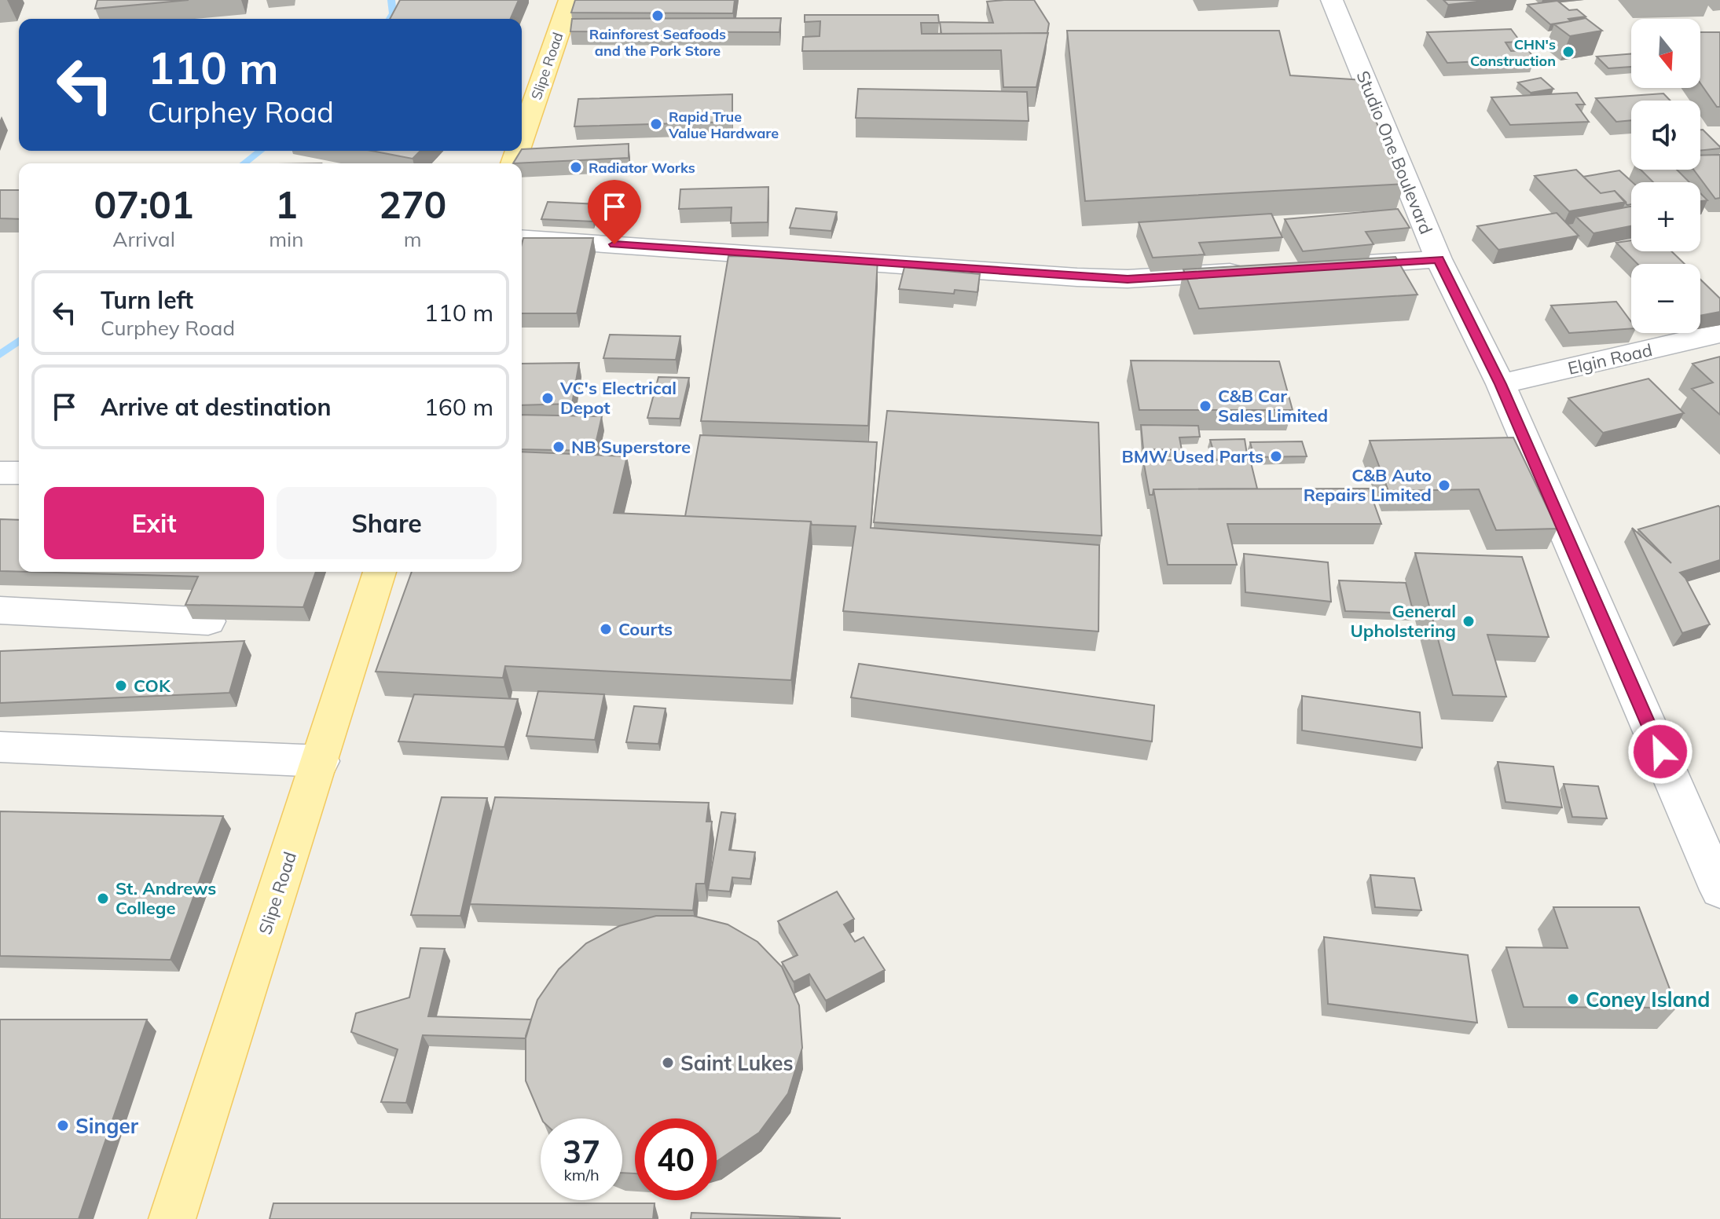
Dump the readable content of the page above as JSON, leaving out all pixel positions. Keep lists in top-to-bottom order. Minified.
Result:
{"streets":{"main road":["Slipe Road"],"street":["Studio One Boulevard","Elgin Road"]},"crossings":[["Studio One Boulevard","Elgin Road"]],"places":["Rainforest Seafoods and the Pork Store","CHN's Construction","Rapid True Value Hardware","Radiator Works","VC's Electrical Depot","C&B Car Sales Limited","NB Superstore","BMW Used Parts","C&B Auto Repairs Limited","General Upholstering","Courts","COK","St. Andrews College","Coney Island","Saint Lukes","Singer"],"north":"bottom","page":{"map_buttons":["+","−"],"turn":["110 m","Curphey Road"],"eta":["07:01","Arrival","1","min","270","m"],"list":[{"name":"Turn left","note":"Curphey Road","value":"110 m"},{"name":"Arrive at destination","value":"160 m"}],"buttons":["Exit","Share"],"speed":"37 km/h","limit":"40"}}
